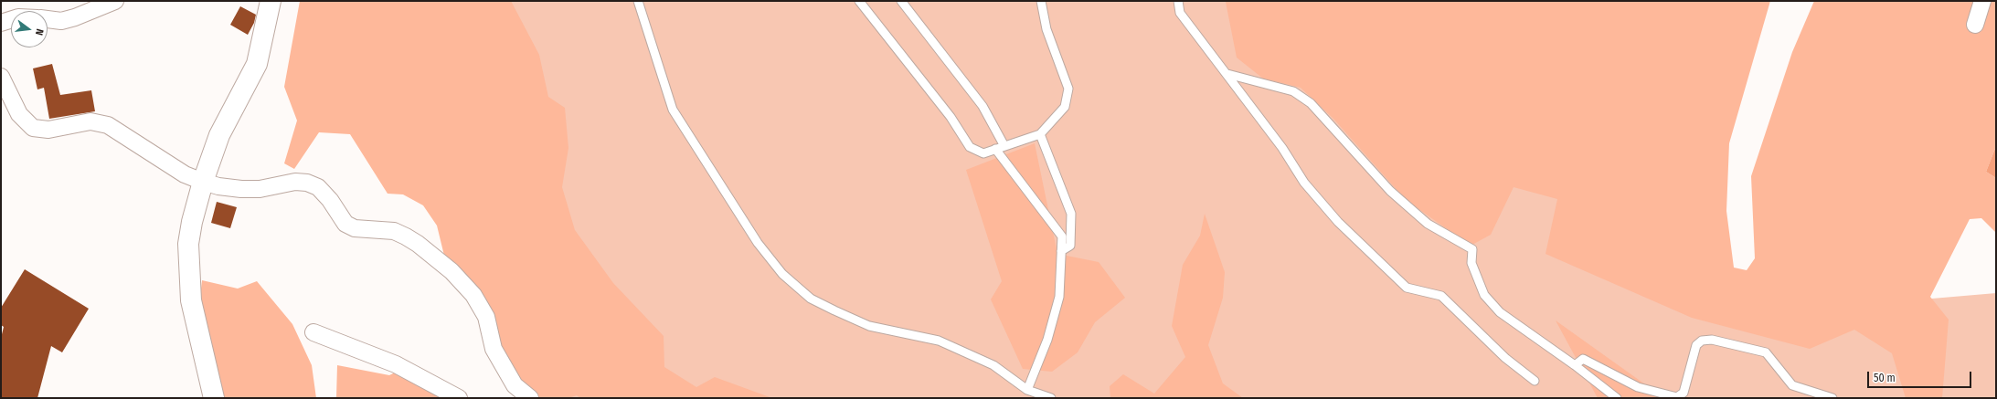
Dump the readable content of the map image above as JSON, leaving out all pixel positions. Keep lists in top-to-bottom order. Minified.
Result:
{"scale_bar":"50 m","north":"right"}
